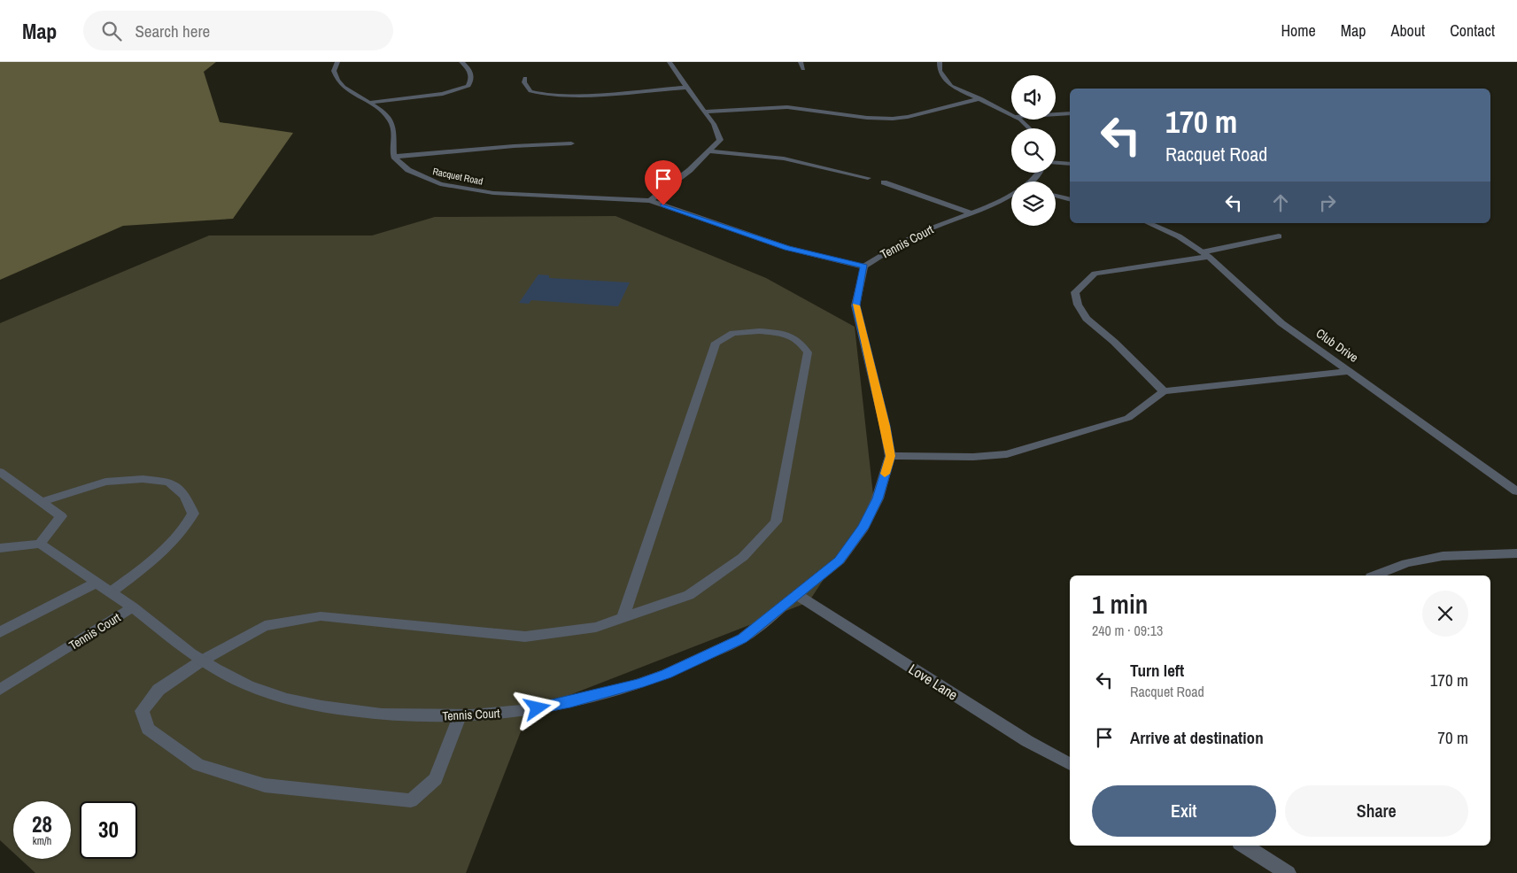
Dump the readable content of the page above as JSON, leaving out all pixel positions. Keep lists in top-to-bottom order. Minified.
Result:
{"streets":{"street":["Racquet Road","Tennis Court","Club Drive","Love Lane"]},"crossings":[["Racquet Road","Tennis Court"],["Tennis Court","Love Lane"]],"page":{"header":"Map","search":"Search here","nav":["Home","Map","About","Contact"],"turn":["170 m","Racquet Road"],"heading":["1 min","240 m · 09:13"],"list":[{"name":"Turn left","note":"Racquet Road","value":"170 m"},{"name":"Arrive at destination","value":"70 m"}],"buttons":["Exit","Share"],"speed":"28 km/h","limit":"30"}}
